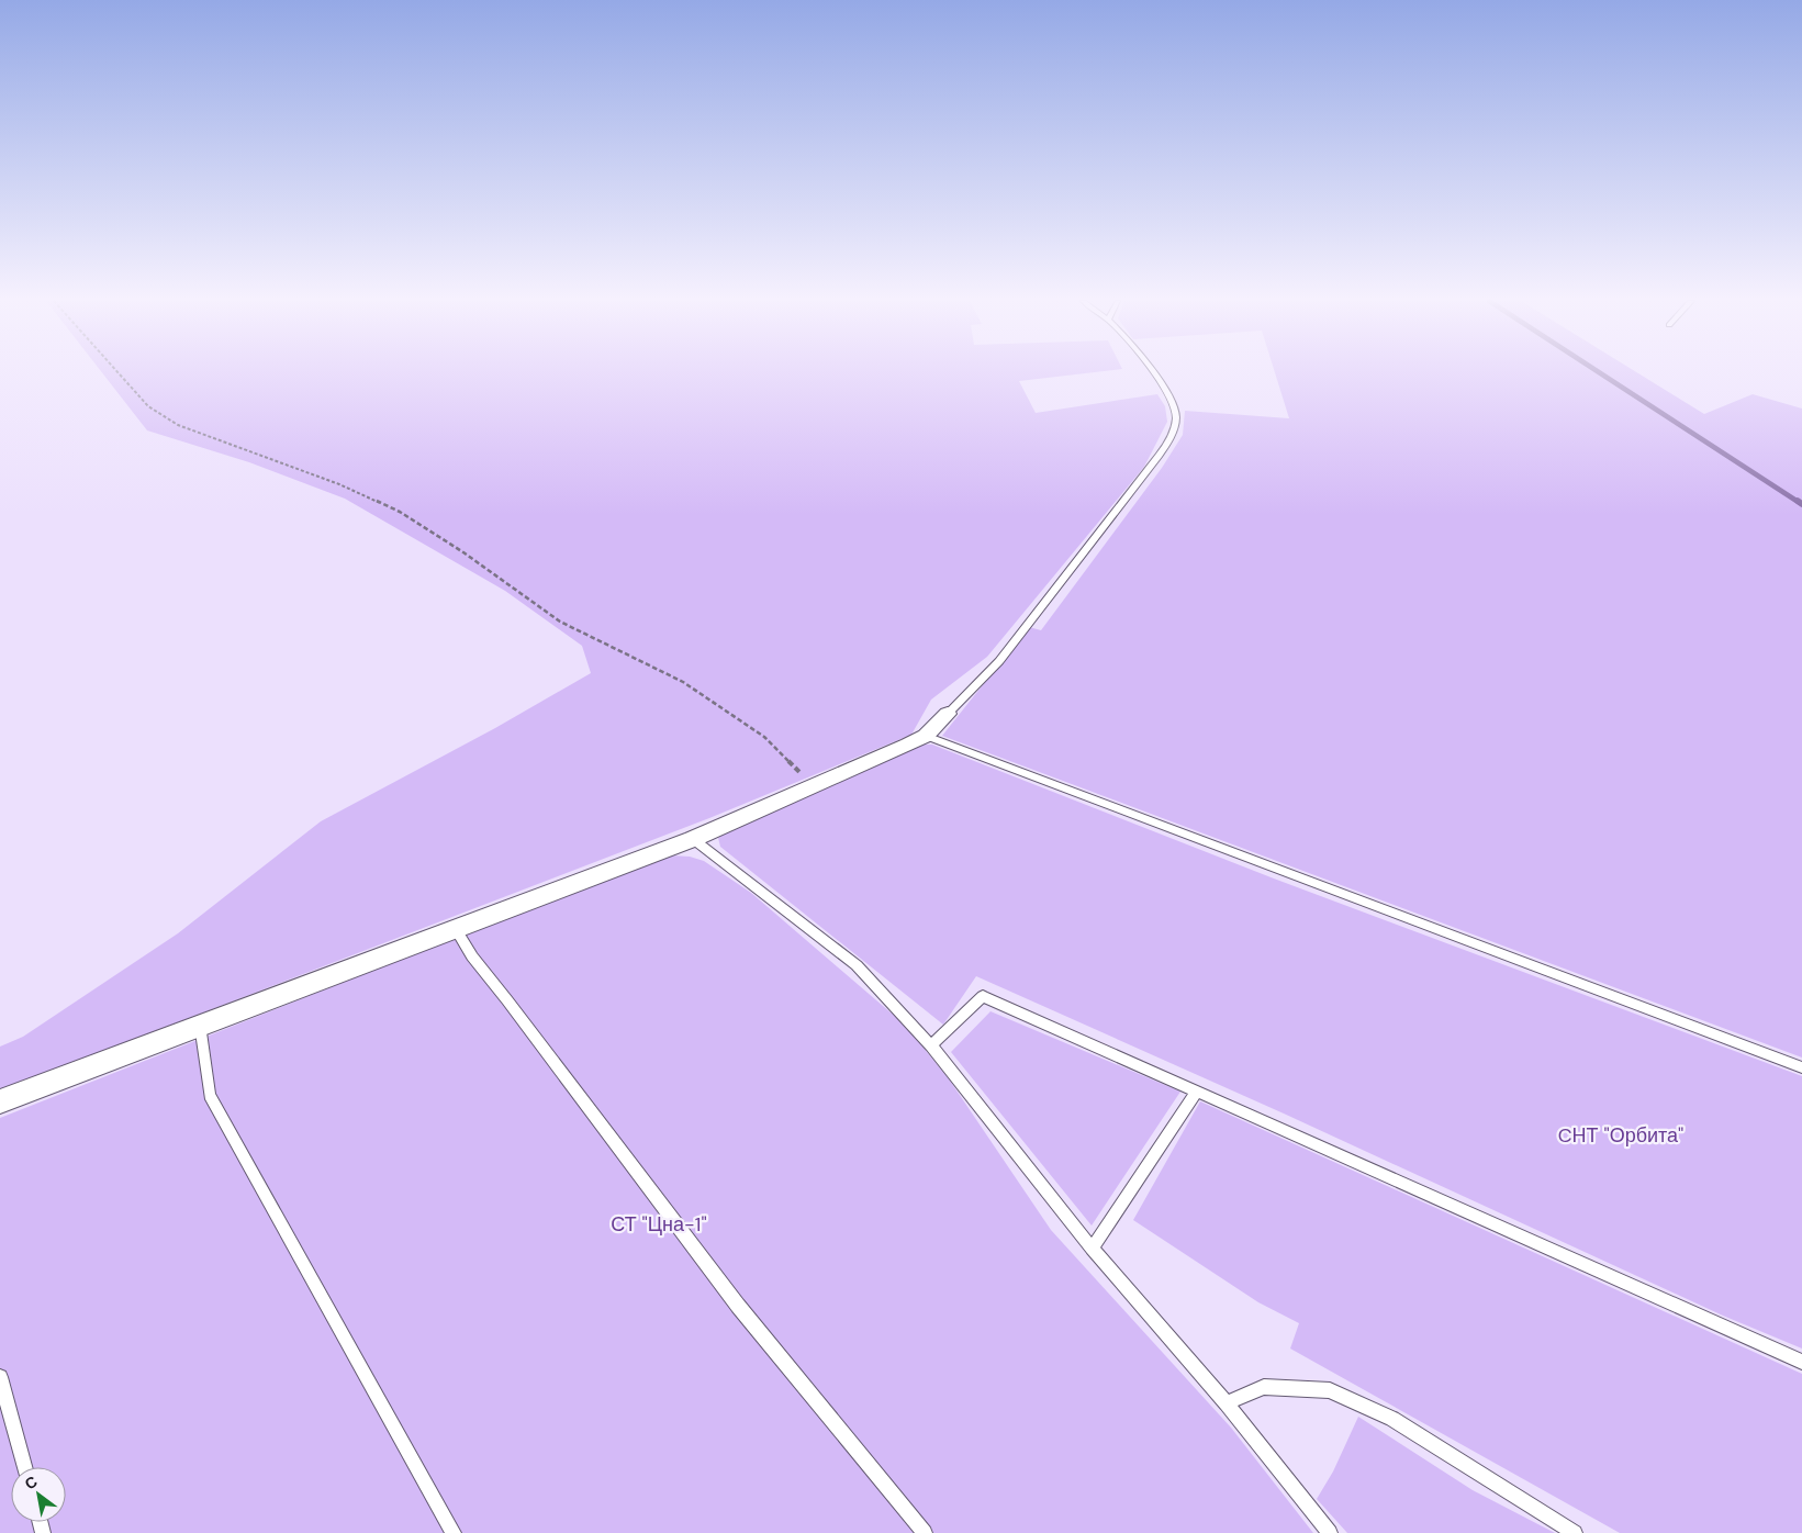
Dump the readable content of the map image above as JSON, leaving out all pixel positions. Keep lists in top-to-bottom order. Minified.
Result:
{"parks":["CНТ \"Орбита\"","СТ \"Цна-1\""],"north":"top left"}
